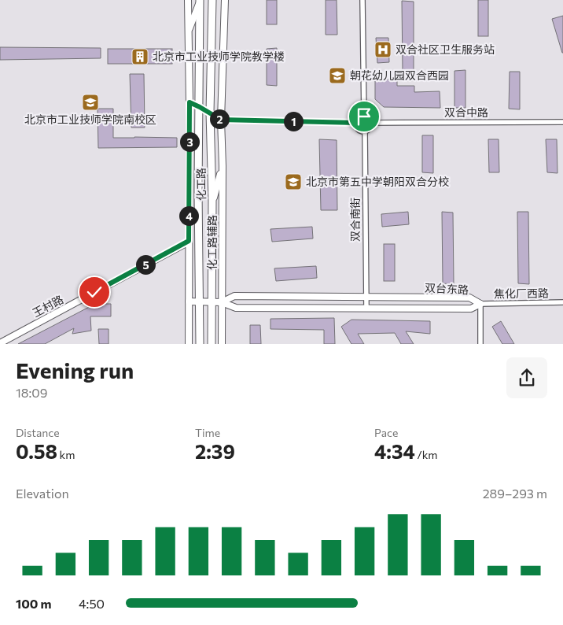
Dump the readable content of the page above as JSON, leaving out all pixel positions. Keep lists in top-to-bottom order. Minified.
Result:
{"streets":{"main road":["化工路"],"street":["双合中路","双合南街","化工路辅路","双台东路","焦化厂西路","王村路"]},"crossings":[["双合中路","双合南街"],["双合南街","双台东路"],["化工路辅路","双台东路"],["双台东路","焦化厂西路"]],"places":{"hospital":["双合社区卫生服务站"],"building":["北京市工业技师学院教学楼"],"school or university":["朝花幼儿园双合西园","北京市工业技师学院南校区","北京市第五中学朝阳双合分校"]},"page":{"pins":["2","1","3","4","5"],"heading":["Evening run","18:09"],"stats":[["Distance","0.58 km"],["Time","2:39"],["Pace","4:34 /km"]],"chart":["Elevation","289–293 m"],"list":[{"name":"100 m","note":"4:50"}]}}
